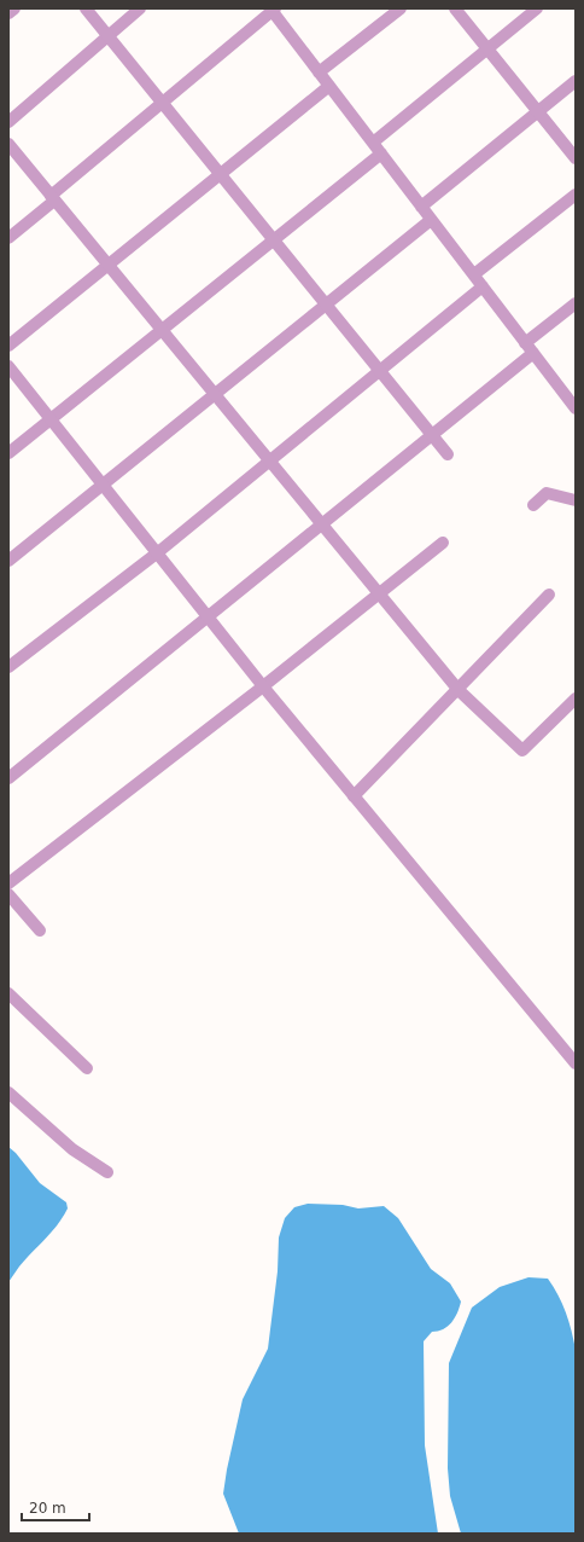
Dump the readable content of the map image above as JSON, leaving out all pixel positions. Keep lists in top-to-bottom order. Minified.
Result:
{"scale_bar":"20 m"}
